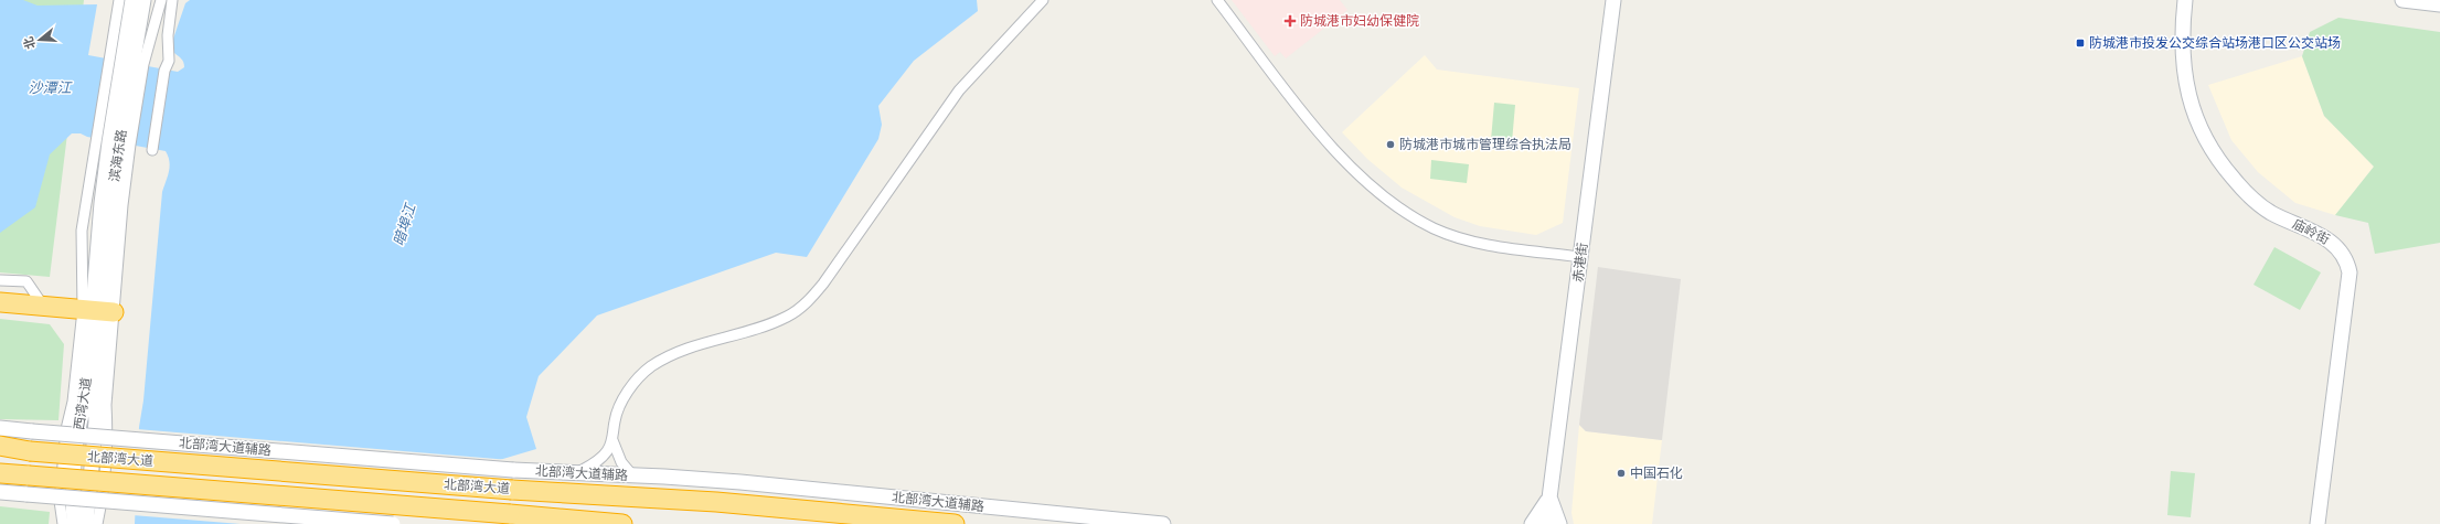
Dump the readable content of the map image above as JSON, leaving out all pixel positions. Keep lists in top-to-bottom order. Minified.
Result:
{"streets":{"highway":["北部湾大道"],"main road":["滨海东路","庙岭街","赤港街","西湾大道","北部湾大道辅路"]},"crossings":[["滨海东路","西湾大道"]],"water":["沙潭江","暗埠江"],"places":{"health":["防城港市妇幼保健院"],"transit":["防城港市投发公交综合站场港口区公交站场"],"other":["防城港市城市管理综合执法局","中国石化"]},"north":"left"}
